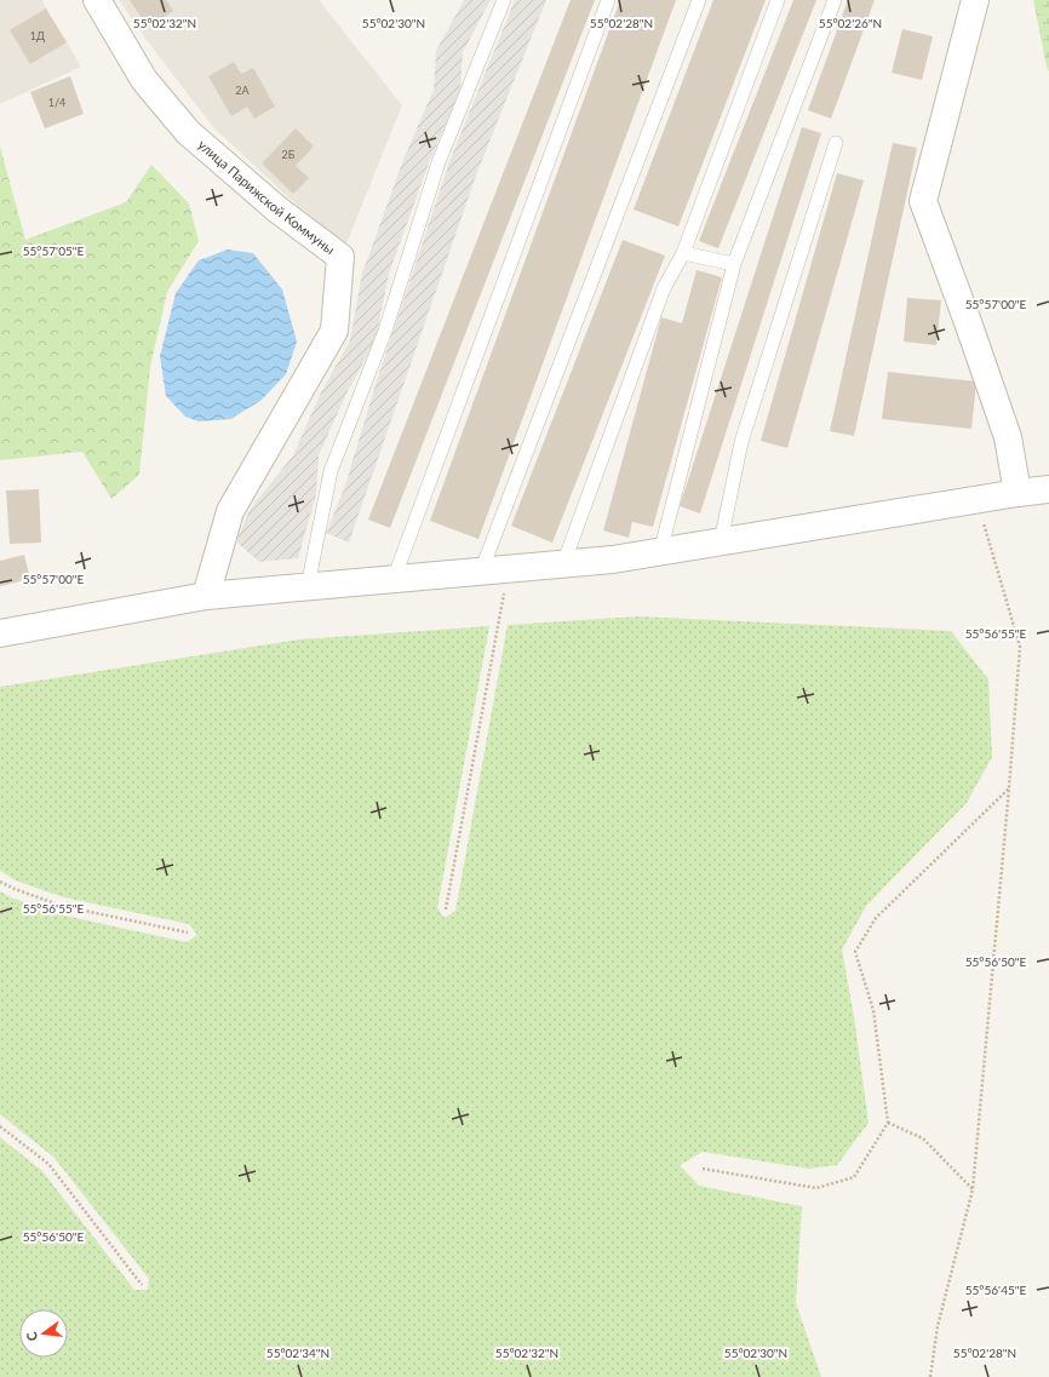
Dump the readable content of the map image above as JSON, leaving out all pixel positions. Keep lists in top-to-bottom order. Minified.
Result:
{"streets":{"street":["улица Парижской Коммуны"]},"house_numbers":["1Д","2А","1/4","2Б"],"north":"left","coordinates":["55°02'32\"N","55°02'30\"N","55°02'28\"N","55°02'26\"N","55°57'05\"E","55°57'00\"E","55°56'55\"E","55°56'50\"E","55°56'45\"E","55°02'34\"N"]}
